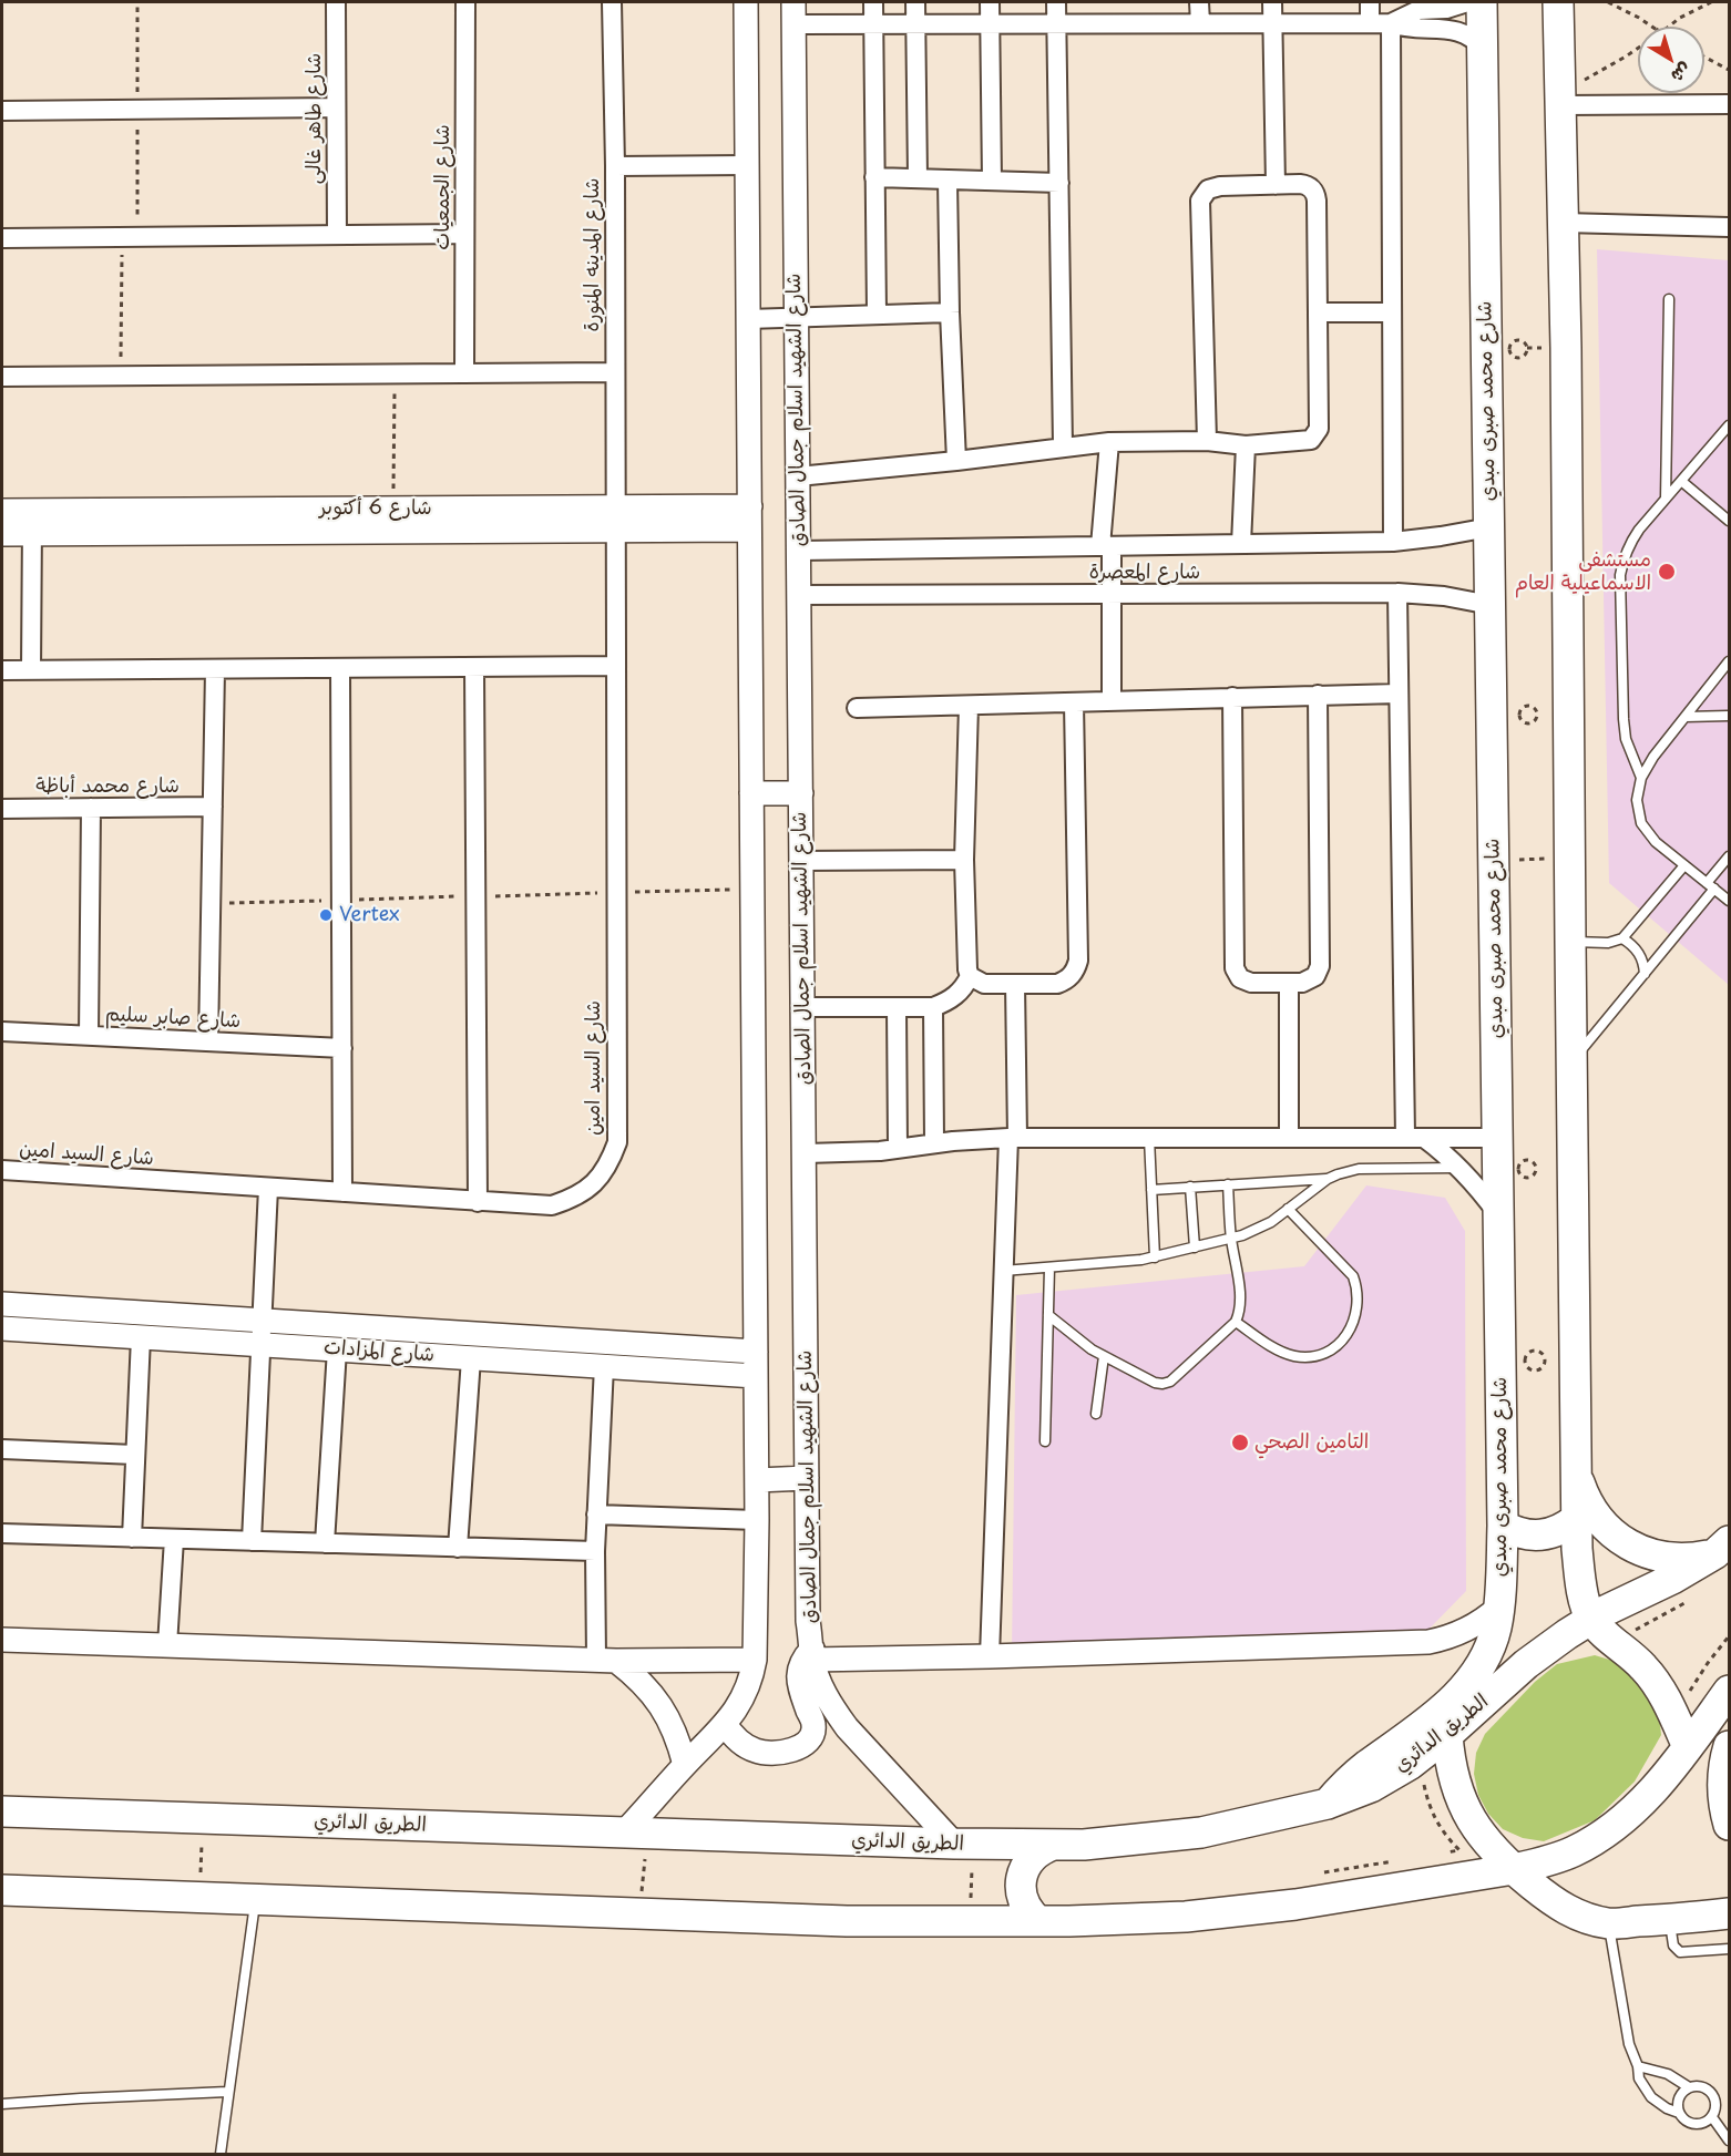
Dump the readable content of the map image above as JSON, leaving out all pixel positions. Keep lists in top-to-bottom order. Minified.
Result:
{"streets":{"main road":["شارع محمد صبرى مبدي","الطريق الدائري"],"street":["شارع طاهر غالى","شارع الجمعيات","شارع المدينه المنورة","شارع الشهيد اسلام جمال الصادق","شارع 6 أكتوبر","شارع المعصرة","شارع محمد أباظة","شارع صابر سليم","شارع السيد امين","شارع المزادات"]},"crossings":[["شارع المدينه المنورة","شارع 6 أكتوبر"],["شارع المدينه المنورة","شارع السيد امين"],["شارع محمد صبرى مبدي","شارع المعصرة"],["شارع محمد صبرى مبدي","الطريق الدائري"],["شارع الشهيد اسلام جمال الصادق","شارع المعصرة"],["شارع الشهيد اسلام جمال الصادق","الطريق الدائري"],["شارع 6 أكتوبر","شارع السيد امين"]],"places":["مستشفى الاسماعيلية العام","Vertex","التامين الصحي"],"north":"bottom right"}
